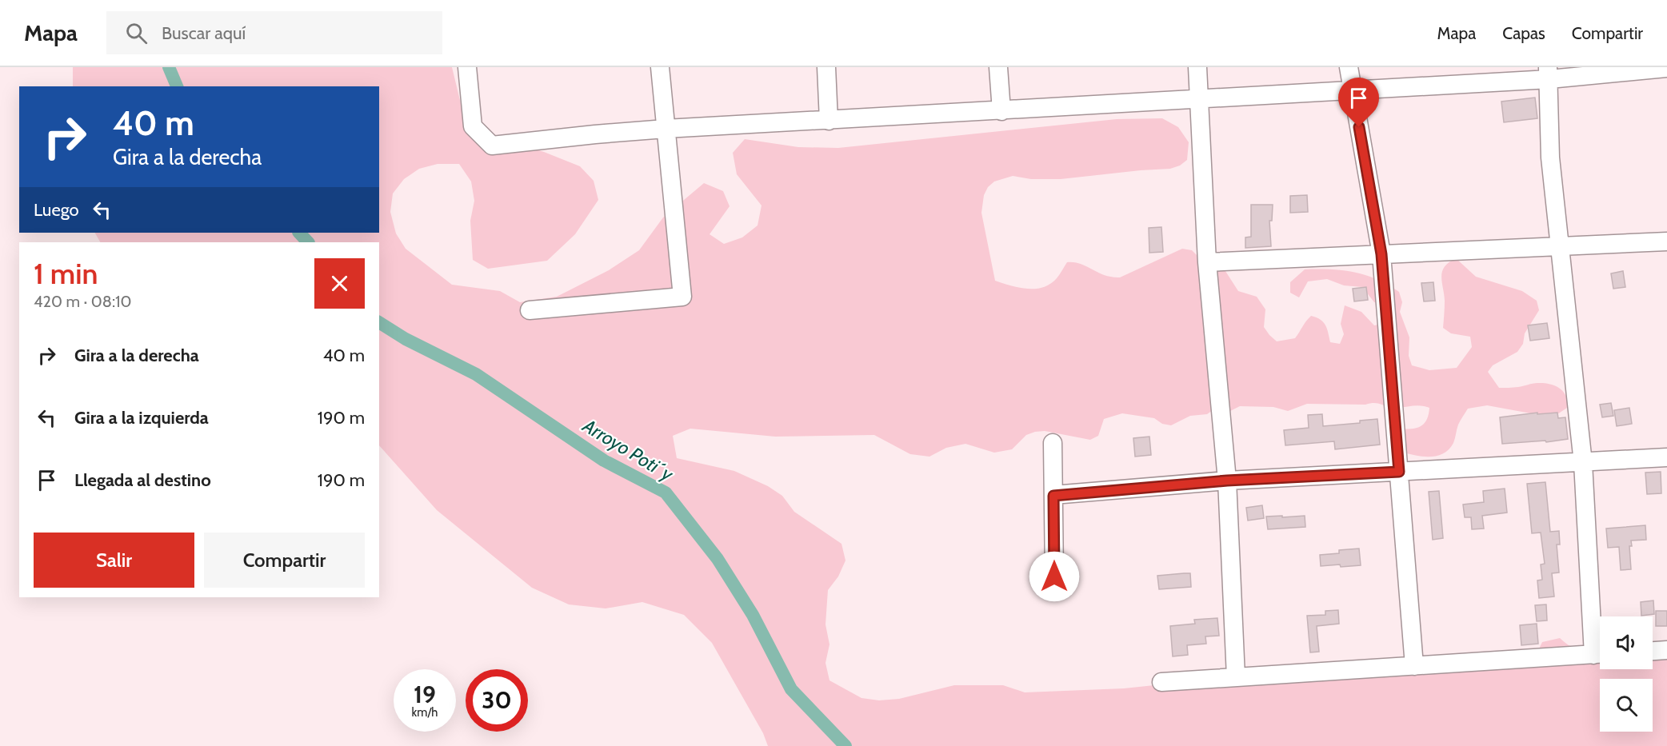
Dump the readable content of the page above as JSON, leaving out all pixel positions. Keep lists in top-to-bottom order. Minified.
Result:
{"water":["Arroyo Poti´y"],"page":{"header":"Mapa","search":"Buscar aquí","nav":["Mapa","Capas","Compartir"],"turn":["40 m","Gira a la derecha"],"then":"Luego","heading":["1 min","420 m · 08:10"],"list":[{"name":"Gira a la derecha","value":"40 m"},{"name":"Gira a la izquierda","value":"190 m"},{"name":"Llegada al destino","value":"190 m"}],"buttons":["Salir","Compartir"],"speed":"19 km/h","limit":"30"}}
